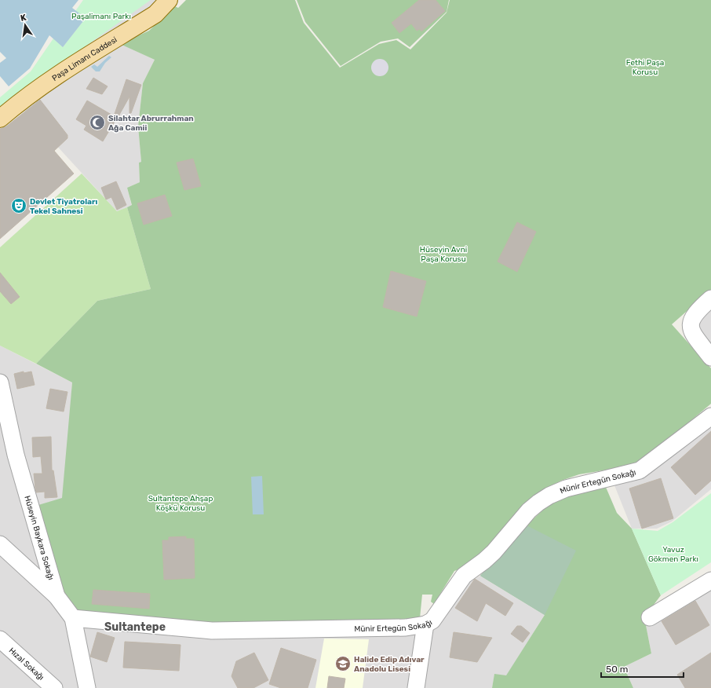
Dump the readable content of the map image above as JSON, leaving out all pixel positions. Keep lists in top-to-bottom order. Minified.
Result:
{"streets":{"main road":["Paşa Limanı Caddesi"],"street":["Münir Ertegün Sokağı","Hüseyin Baykara Sokağı","Hızal Sokağı"]},"crossings":[["Münir Ertegün Sokağı","Hüseyin Baykara Sokağı"]],"districts":["Sultantepe"],"parks":["Paşalimanı Parkı","Fethi Paşa Korusu","Hüseyin Avni Paşa Korusu","Sultantepe Ahşap Köşkü Korusu","Yavuz Gökmen Parkı"],"places":{"mosque":["Silahtar Abrurrahman Ağa Camii"],"theatre":["Devlet Tiyatroları Tekel Sahnesi"],"school or university":["Halide Edip Adıvar Anadolu Lisesi"]},"scale_bar":"50 m","north":"top"}
